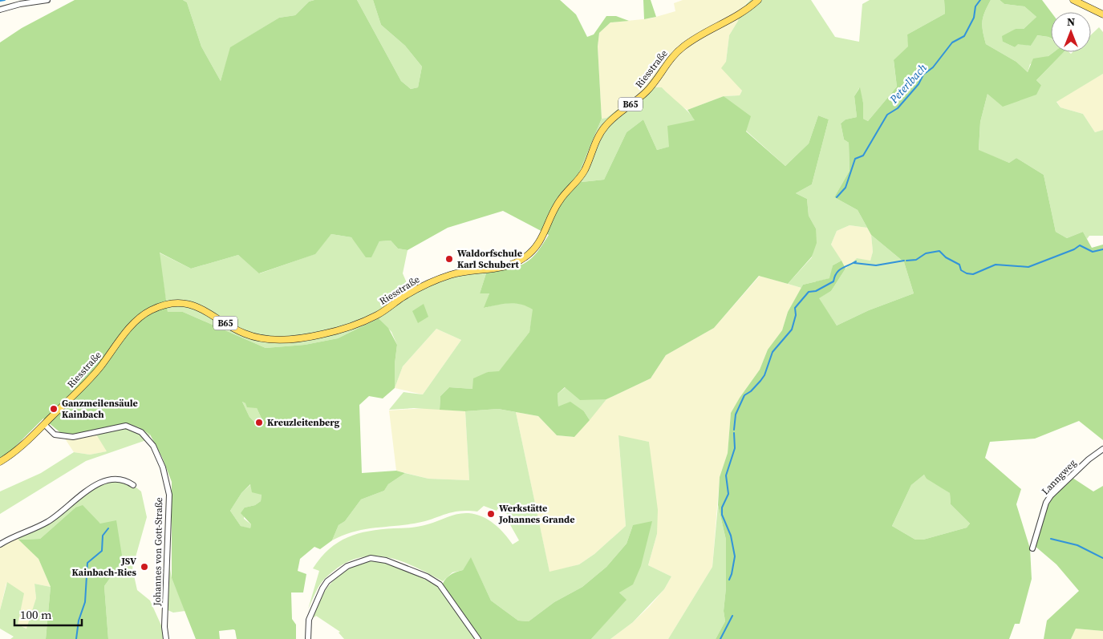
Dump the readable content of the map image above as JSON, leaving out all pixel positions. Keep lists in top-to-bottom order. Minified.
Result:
{"streets":{"main road":["Riesstraße","B65"],"street":["Lanngweg","Johannes von Gott-Straße"]},"crossings":[["Riesstraße","Johannes von Gott-Straße"]],"water":["Peterlbach"],"places":["Waldorfschule Karl Schubert","Ganzmeilensäule Kainbach","Kreuzleitenberg","Werkstätte Johannes Grande","JSV Kainbach-Ries"],"scale_bar":"100 m","north":"top"}
